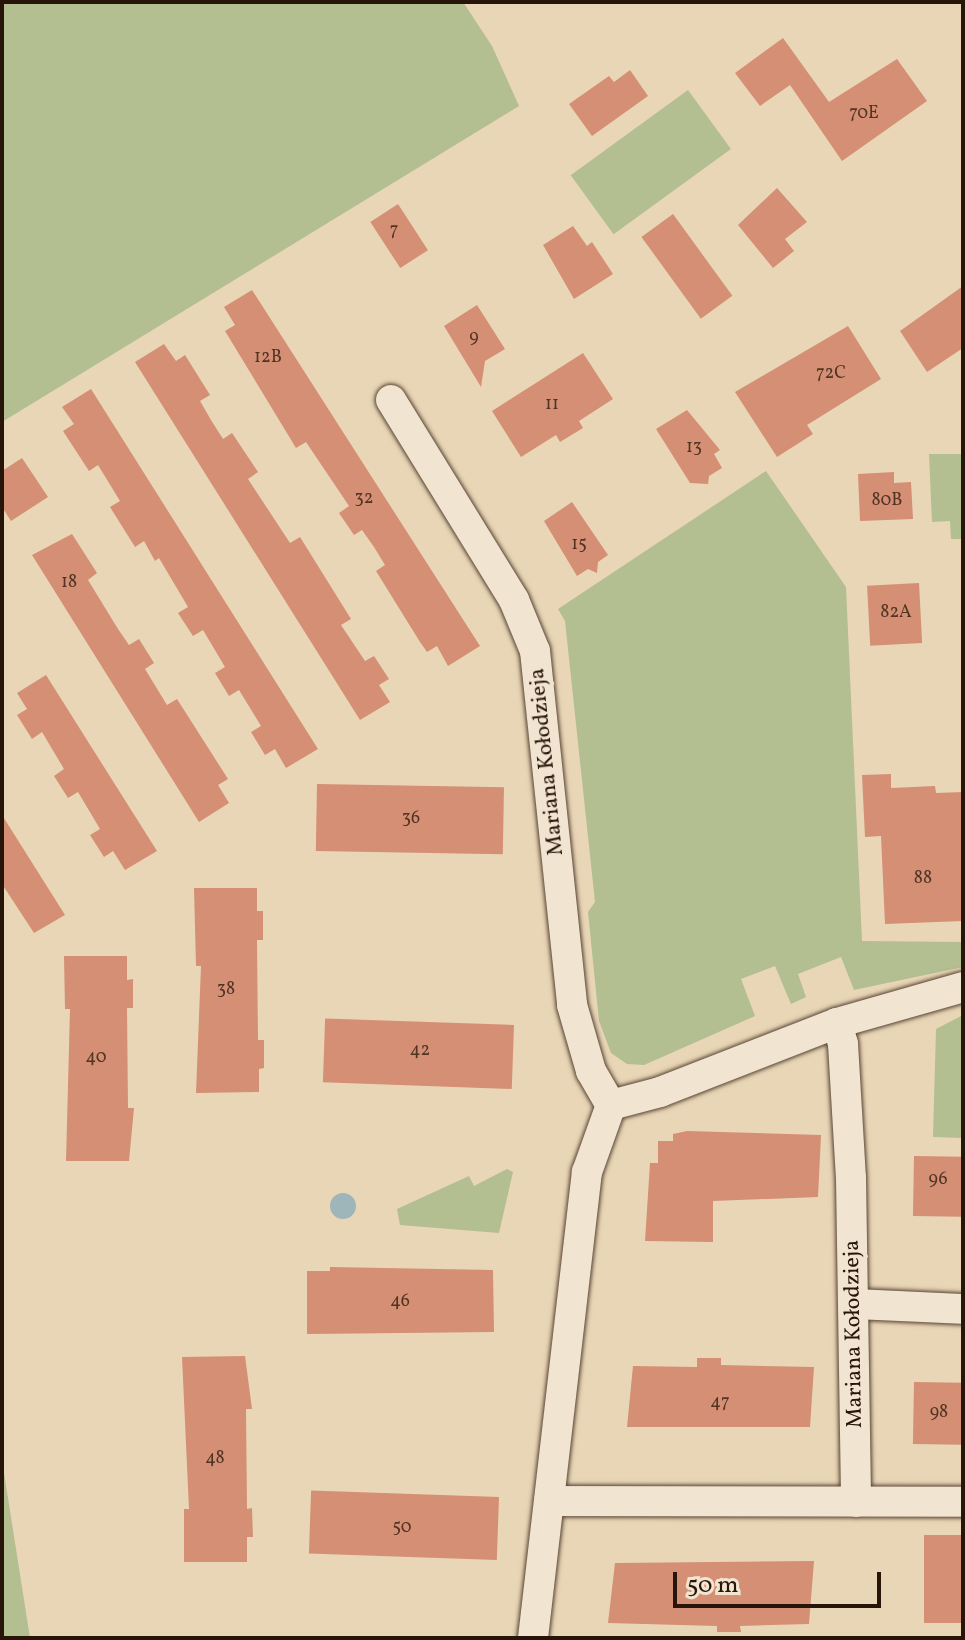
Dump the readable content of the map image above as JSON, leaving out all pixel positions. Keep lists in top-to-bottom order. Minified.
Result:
{"streets":{"street":["Mariana Kołodzieja"]},"house_numbers":["70E","7","9","12B","72C","11","13","32","80B","15","18","82A","36","88","38","42","40","96","46","47","98","48","50"],"scale_bar":"50 m"}
